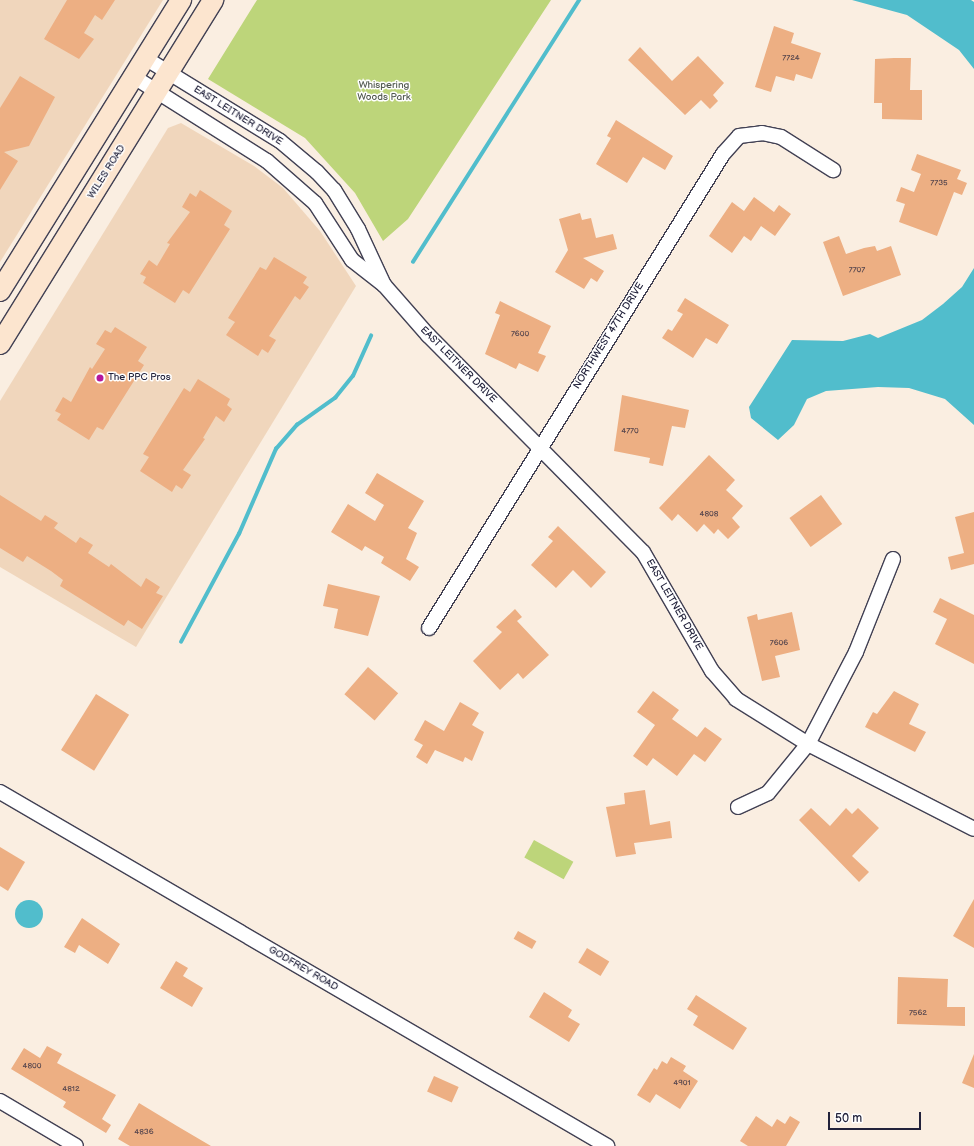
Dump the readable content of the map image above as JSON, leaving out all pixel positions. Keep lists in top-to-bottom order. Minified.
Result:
{"streets":{"main road":["WILES ROAD"],"street":["EAST LEITNER DRIVE","NORTHWEST 47TH DRIVE","GODFREY ROAD"]},"crossings":[["EAST LEITNER DRIVE","WILES ROAD"],["EAST LEITNER DRIVE","NORTHWEST 47TH DRIVE"]],"parks":["Whispering Woods Park"],"places":["The PPC Pros"],"house_numbers":["7724","7735","7707","7600","4770","4808","7606","7562","4800","4901","4812","4836"],"scale_bar":"50 m"}
